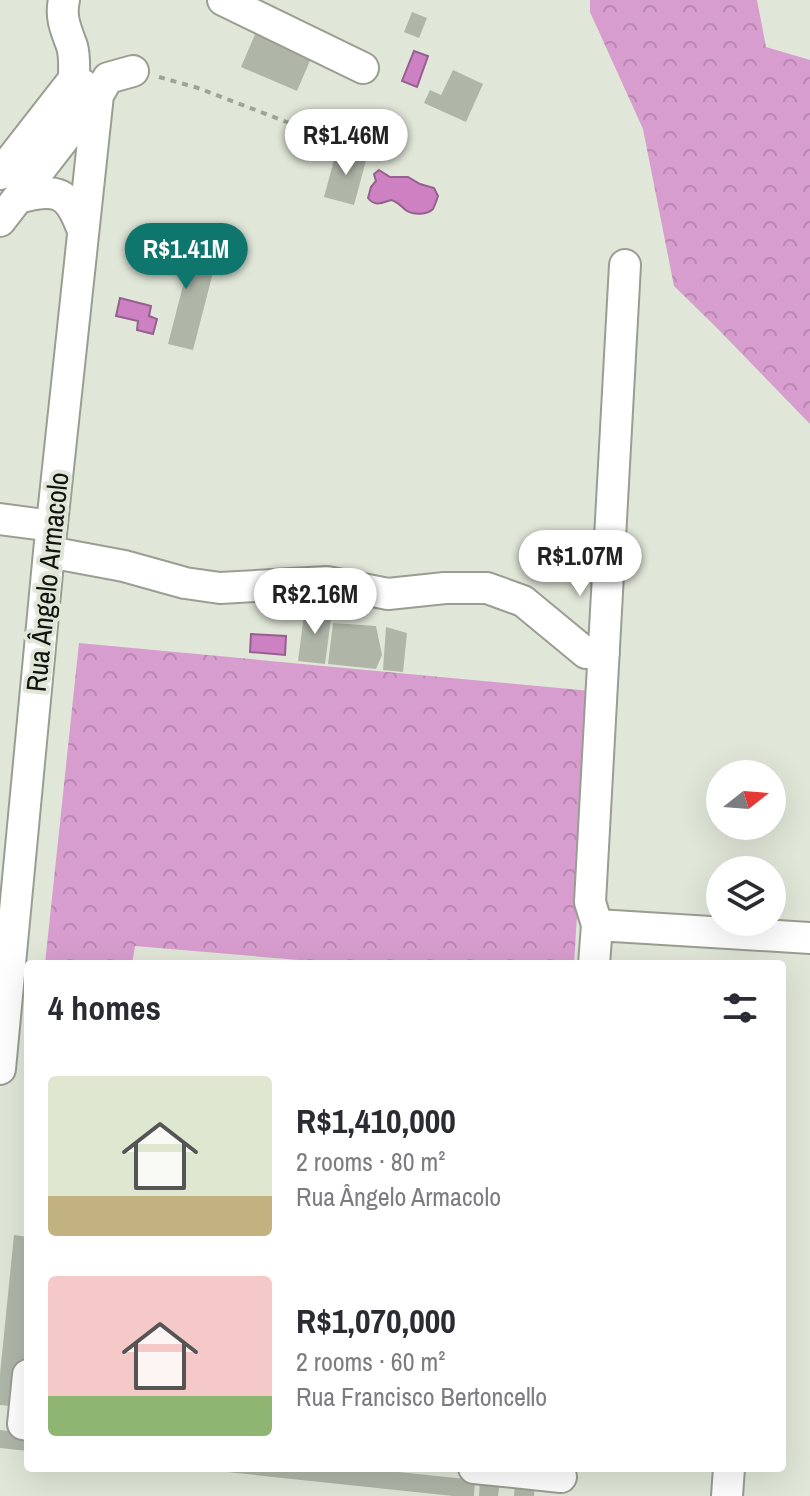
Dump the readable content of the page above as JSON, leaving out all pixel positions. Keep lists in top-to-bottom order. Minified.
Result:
{"streets":{"street":["Rua Ângelo Armacolo"]},"north":"right","page":{"price":["R$1.46M","R$1.41M","R$1.07M","R$2.16M"],"heading":"4 homes","list":[{"name":"R$1,410,000","note":"2 rooms · 80 m² · Rua Ângelo Armacolo"},{"name":"R$1,070,000","note":"2 rooms · 60 m² · Rua Francisco Bertoncello"}]}}
